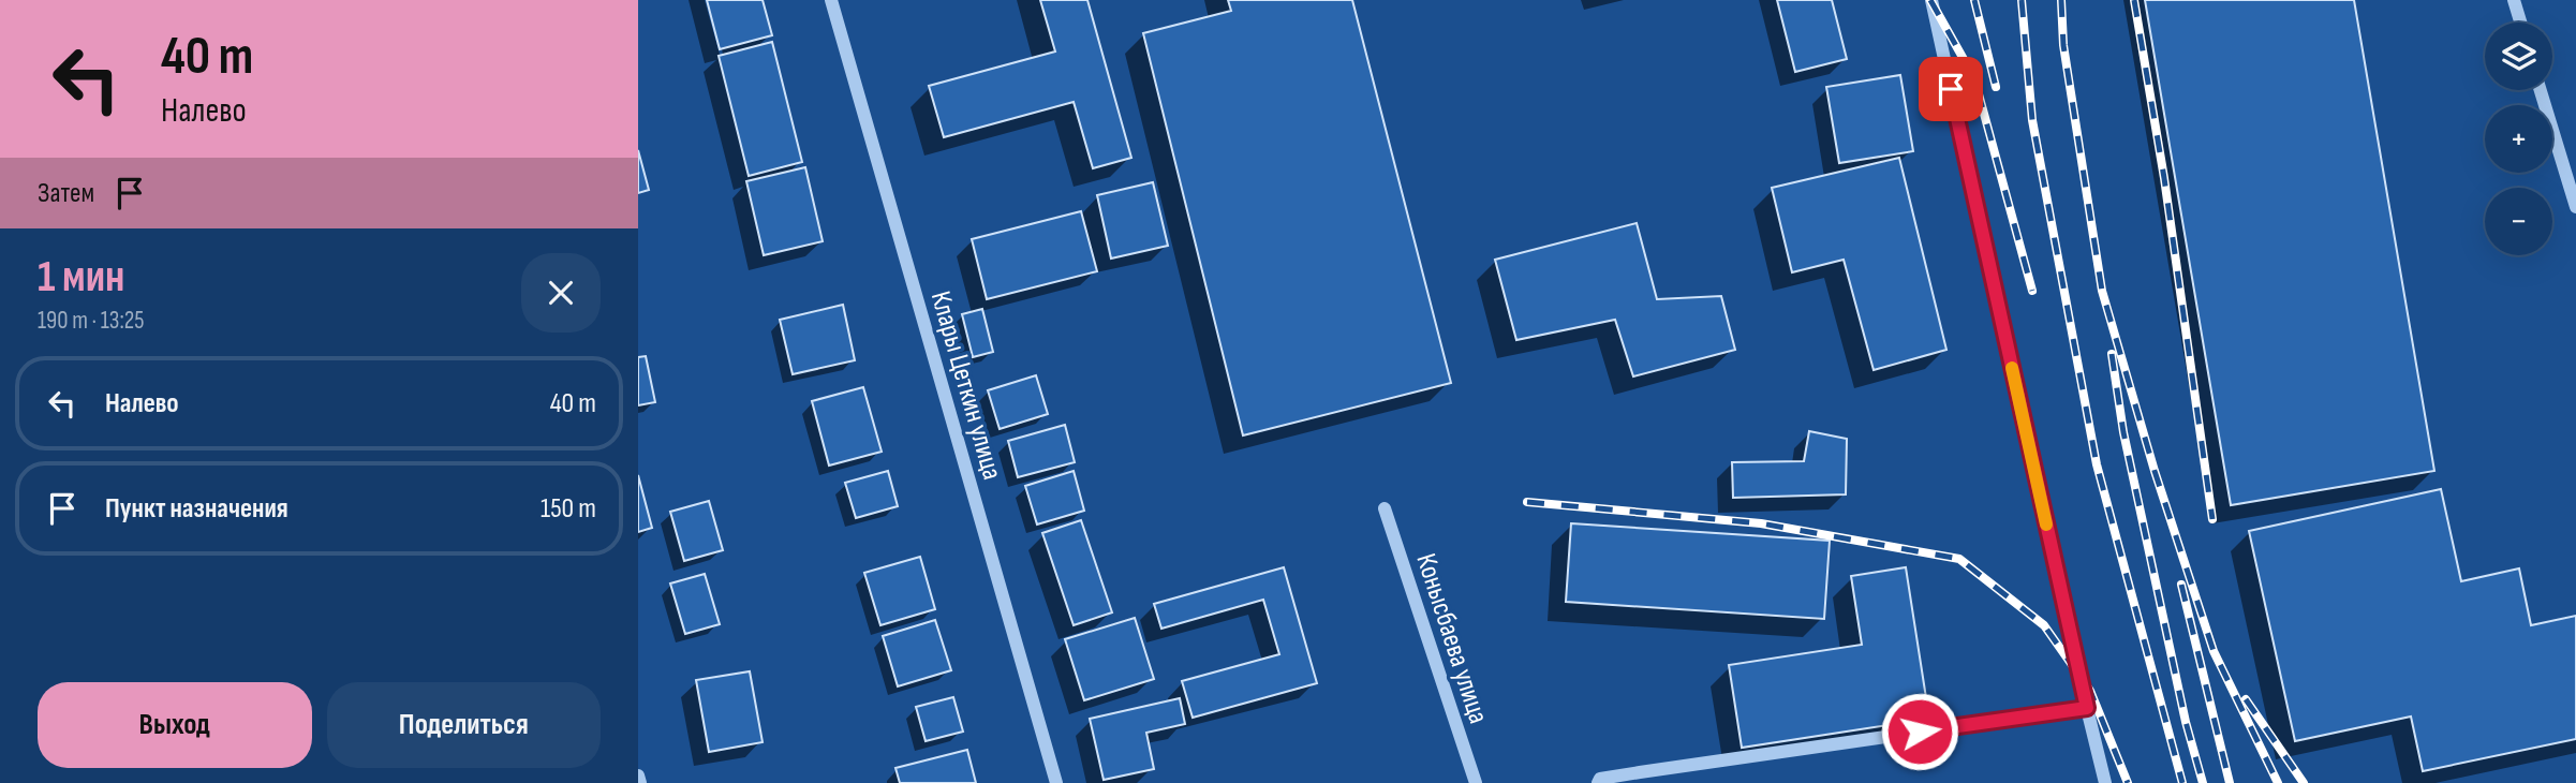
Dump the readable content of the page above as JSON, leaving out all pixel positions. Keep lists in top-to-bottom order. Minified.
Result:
{"streets":{"street":["Клары Цеткин улица","Конысбаева улица"]},"page":{"turn":["40 m","Налево"],"map_buttons":["+","−"],"then":"Затем","heading":["1 мин","190 m · 13:25"],"list":[{"name":"Налево","value":"40 m"},{"name":"Пункт назначения","value":"150 m"}],"buttons":["Выход","Поделиться"]}}
